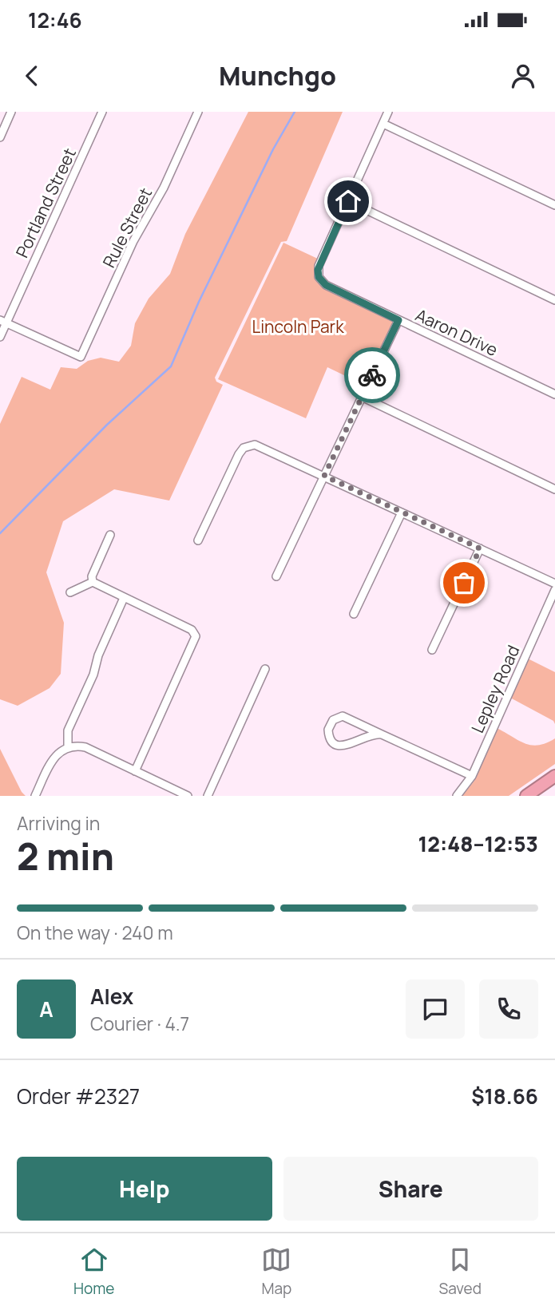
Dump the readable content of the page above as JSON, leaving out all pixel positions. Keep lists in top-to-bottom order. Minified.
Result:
{"streets":{"street":["Portland Street","Rule Street","Aaron Drive","Lepley Road"]},"crossings":[["Portland Street","Rule Street"]],"parks":["Lincoln Park"],"page":{"status":"12:46","header":"Munchgo","heading":["2 min","Arriving in","12:48–12:53"],"panel":["Alex","Courier · 4.7","Order #2327","$18.66"],"bar":"On the way · 240 m","round":"A","buttons":["Help","Share"],"tabs":["Home","Map","Saved"]}}
